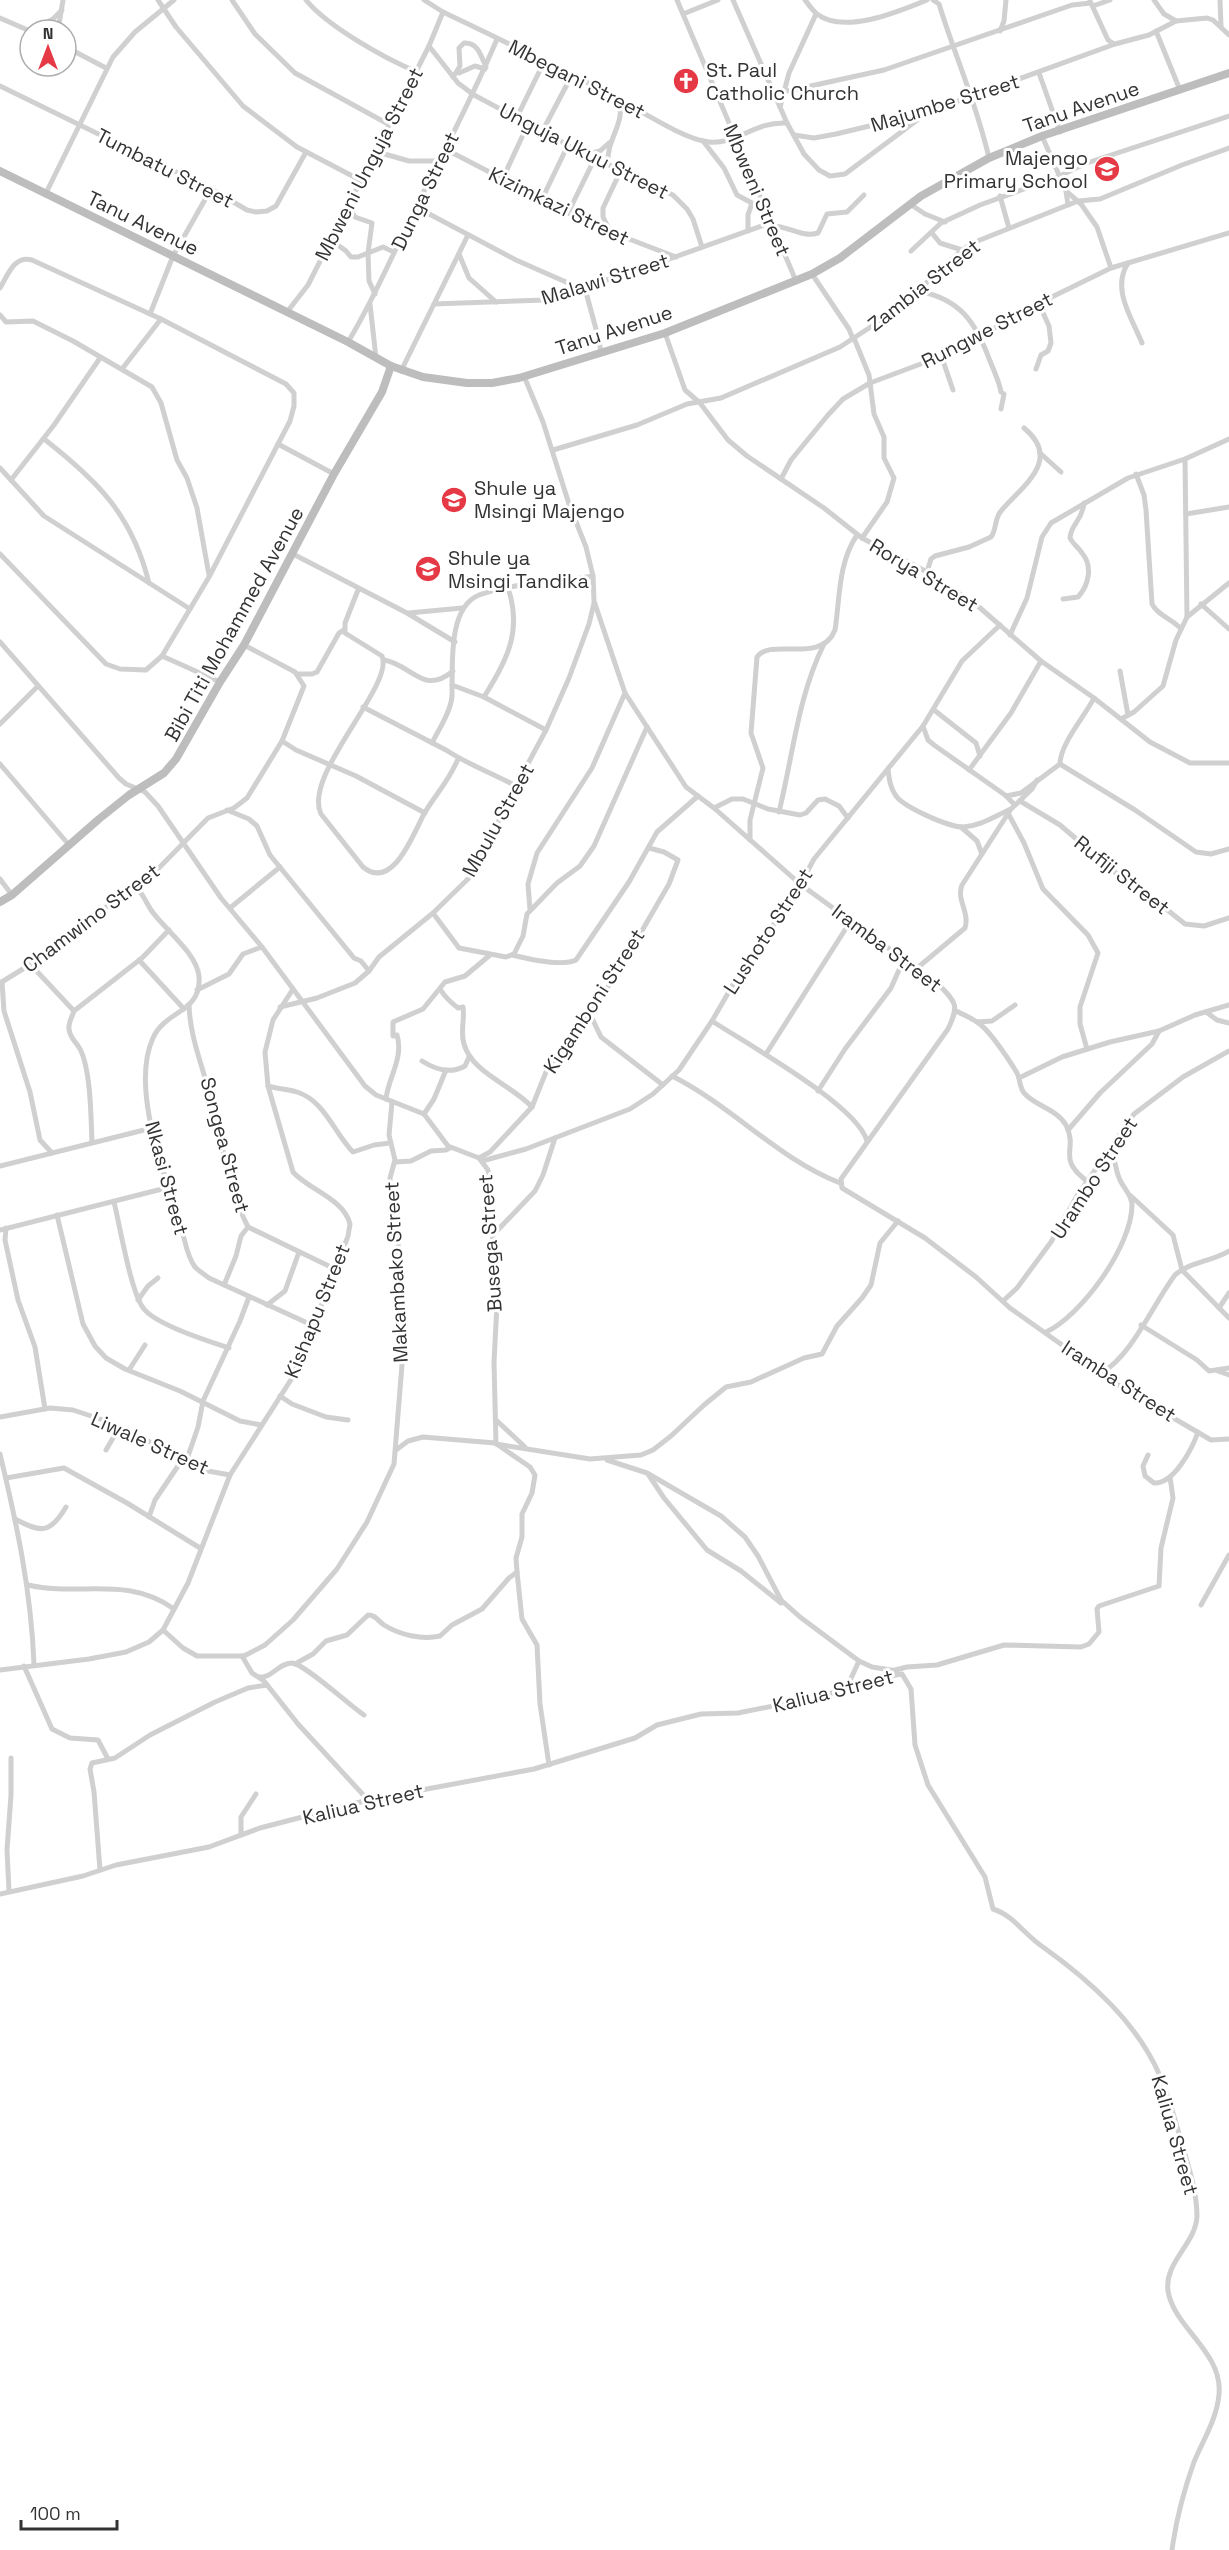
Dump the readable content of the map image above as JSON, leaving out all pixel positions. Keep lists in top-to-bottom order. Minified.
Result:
{"streets":{"street":["Mbegani Street","Majumbe Street","Tanu Avenue","Unguja Ukuu Street","Mbweni Unguja Street","Tumbatu Street","Mbweni Street","Dunga Street","Kizimkazi Street","Malawi Street","Zambia Street","Rungwe Street","Rorya Street","Bibi Titi Mohammed Avenue","Mbulu Street","Rufiji Street","Chamwino Street","Lushoto Street","Iramba Street","Kigamboni Street","Songea Street","Nkasi Street","Urambo Street","Busega Street","Makambako Street","Kishapu Street","Liwale Street","Kaliua Street"]},"crossings":[["Mbegani Street","Mbweni Unguja Street"],["Mbegani Street","Mbweni Street"],["Mbegani Street","Dunga Street"],["Tanu Avenue","Mbweni Unguja Street"],["Tanu Avenue","Mbweni Street"],["Tanu Avenue","Dunga Street"],["Tanu Avenue","Rorya Street"],["Tanu Avenue","Bibi Titi Mohammed Avenue"],["Tanu Avenue","Iramba Street"],["Unguja Ukuu Street","Mbweni Unguja Street"],["Unguja Ukuu Street","Dunga Street"],["Unguja Ukuu Street","Malawi Street"],["Mbweni Street","Malawi Street"],["Dunga Street","Kizimkazi Street"],["Kizimkazi Street","Malawi Street"],["Zambia Street","Rorya Street"],["Zambia Street","Iramba Street"],["Rungwe Street","Rorya Street"],["Rorya Street","Lushoto Street"],["Mbulu Street","Iramba Street"],["Mbulu Street","Kishapu Street"],["Lushoto Street","Iramba Street"],["Lushoto Street","Kigamboni Street"],["Lushoto Street","Busega Street"],["Iramba Street","Urambo Street"],["Kigamboni Street","Busega Street"],["Songea Street","Nkasi Street"],["Songea Street","Kishapu Street"],["Nkasi Street","Kishapu Street"],["Makambako Street","Kishapu Street"],["Kishapu Street","Liwale Street"]],"places":{"church":["St. Paul Catholic Church"],"school or university":["Majengo Primary School","Shule ya Msingi Majengo","Shule ya Msingi Tandika"]},"scale_bar":"100 m","north":"top"}
